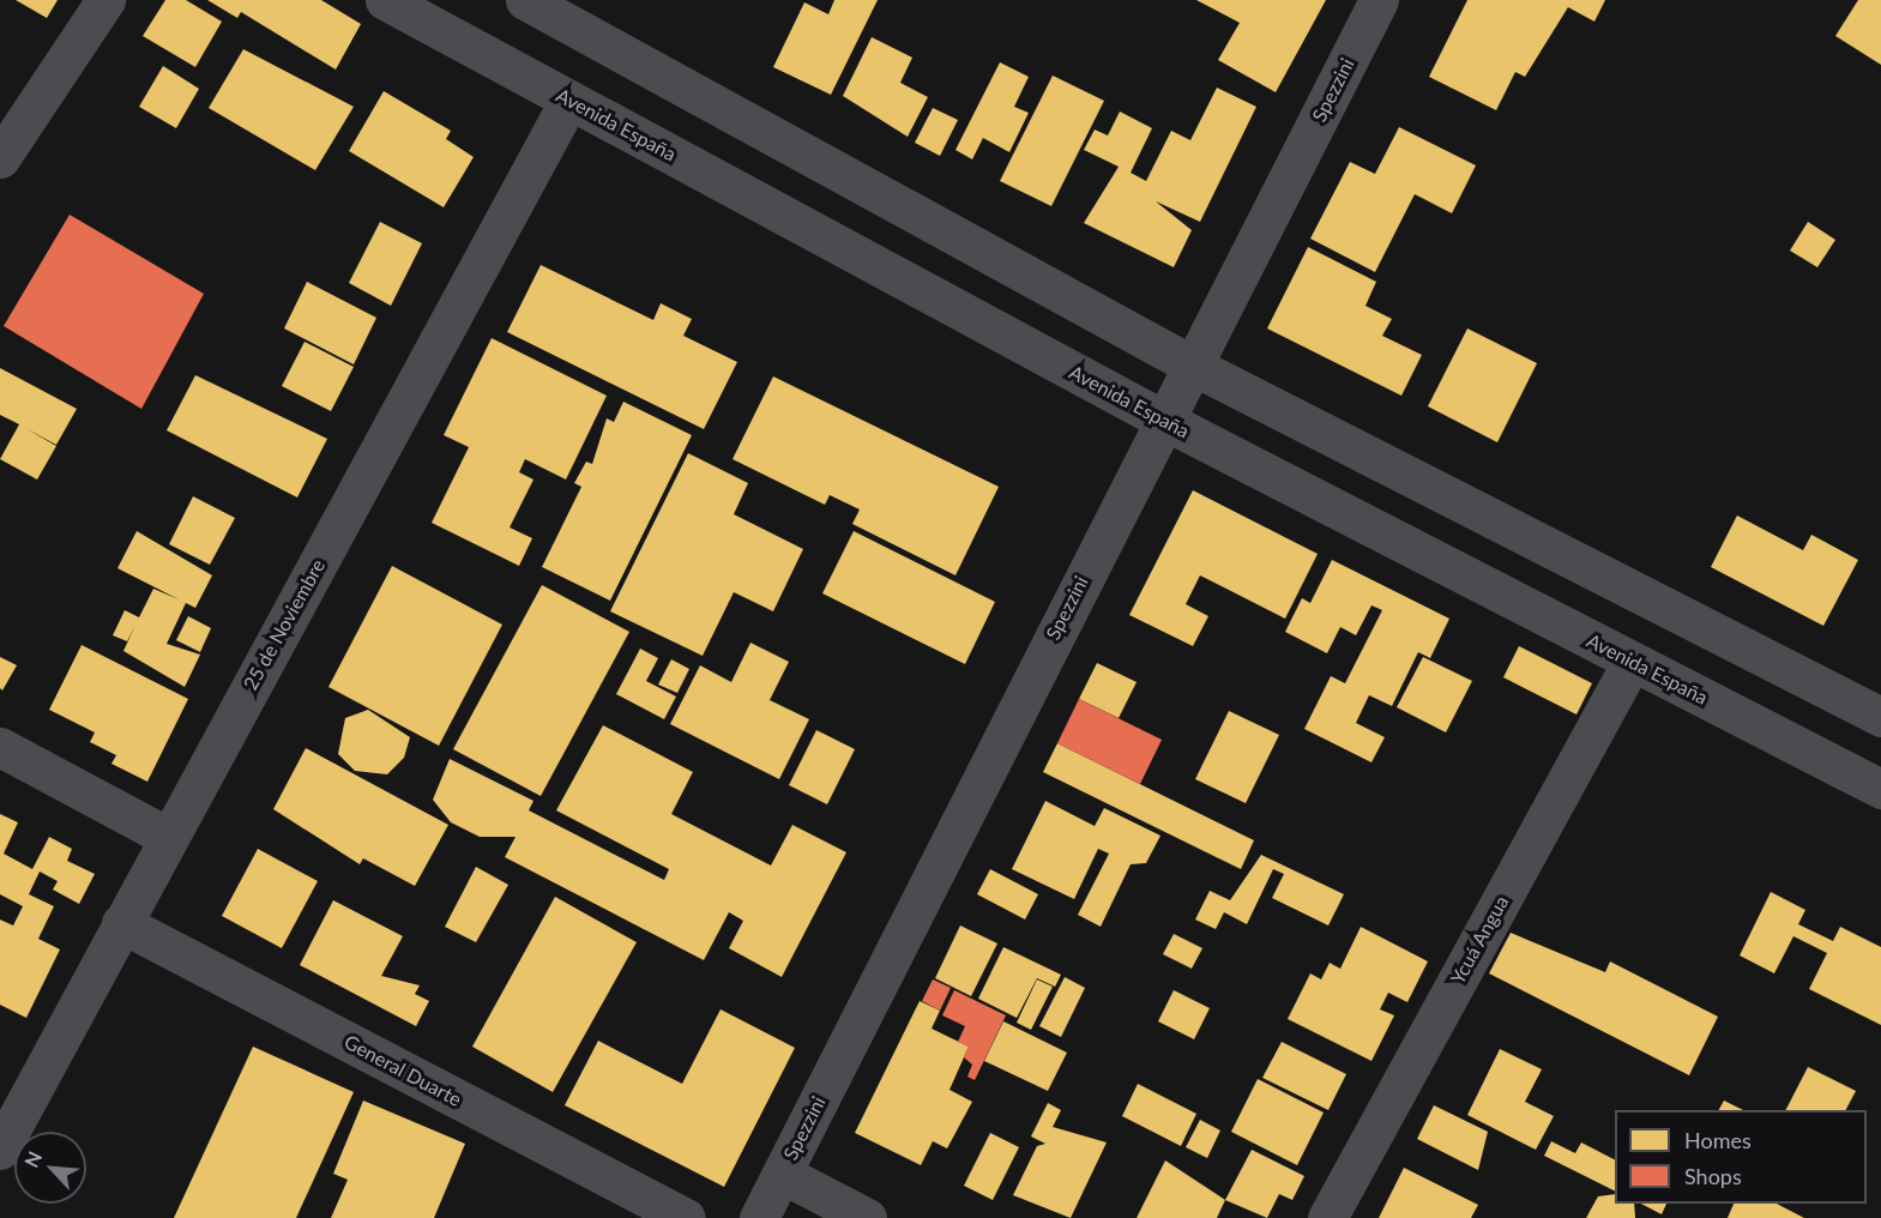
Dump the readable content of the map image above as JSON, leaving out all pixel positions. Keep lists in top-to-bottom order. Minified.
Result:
{"streets":{"street":["Spezzini","Avenida España","25 de Noviembre","Ycuá Angua","General Duarte"]},"crossings":[["Spezzini","Avenida España"],["Avenida España","25 de Noviembre"],["Avenida España","Ycuá Angua"],["25 de Noviembre","General Duarte"]],"legend":["Homes","Shops"],"north":"top left"}
